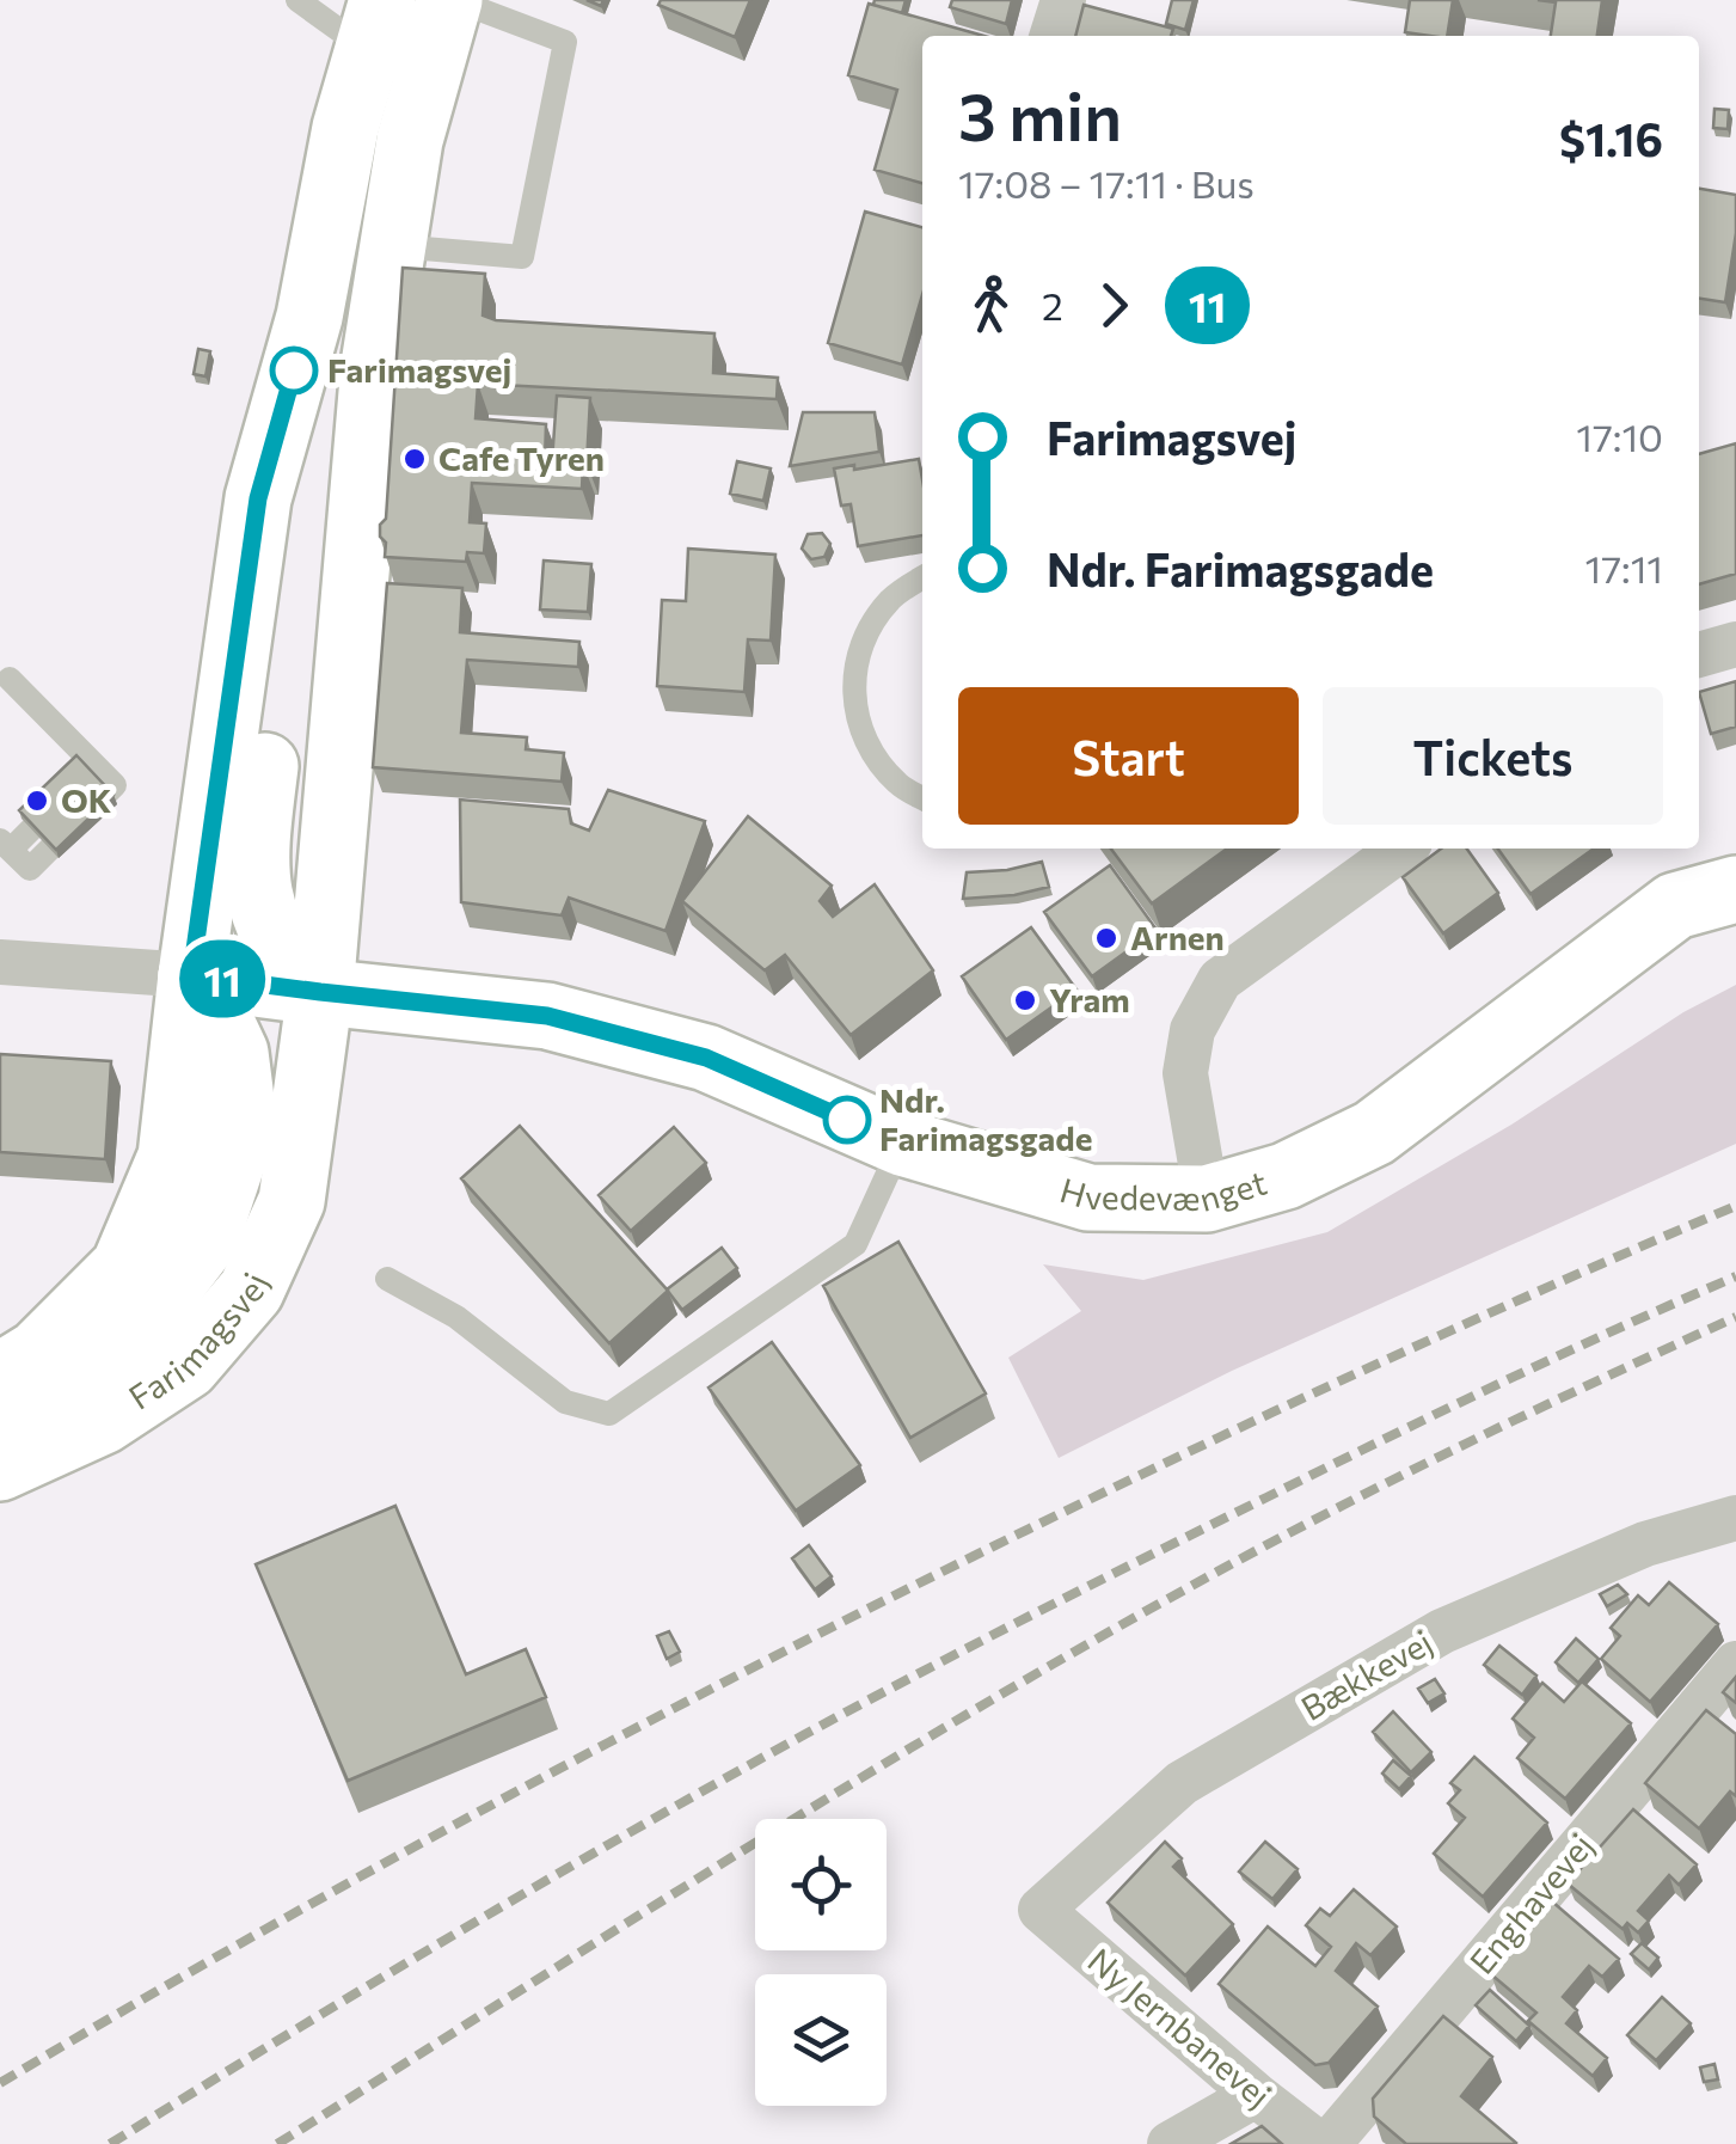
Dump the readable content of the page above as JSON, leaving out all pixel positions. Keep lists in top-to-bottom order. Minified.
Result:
{"streets":{"main road":["Hvedevænget","Farimagsvej"],"street":["Bækkevej","Enghavevej","Ny Jernbanevej"]},"crossings":[["Hvedevænget","Farimagsvej"],["Bækkevej","Ny Jernbanevej"],["Enghavevej","Ny Jernbanevej"]],"places":["Farimagsvej","Cafe Tyren","OK","Arnen","Yram","Ndr. Farimagsgade"],"lines":["bus line 11"],"page":{"on_map":"11","heading":["3 min","17:08 – 17:11 · Bus","$1.16"],"legs":["2","11"],"list":[{"name":"Farimagsvej","value":"17:10"},{"name":"Ndr. Farimagsgade","value":"17:11"}],"buttons":["Start","Tickets"]}}
